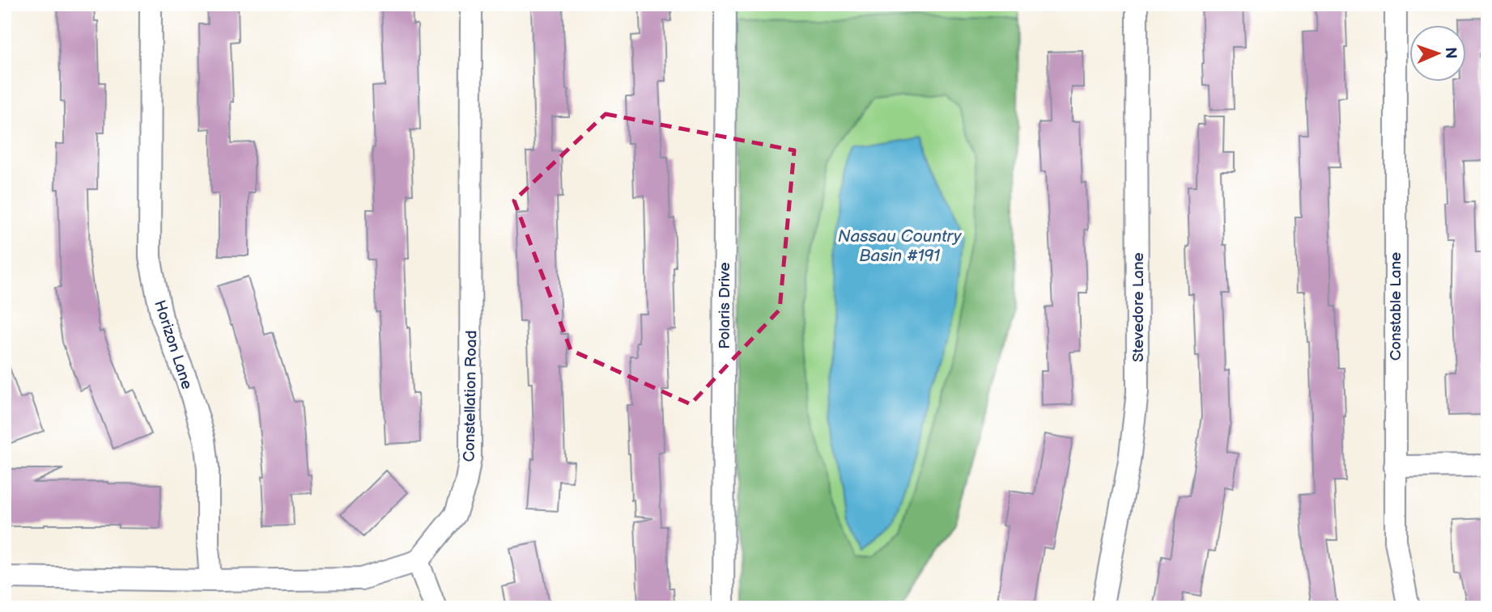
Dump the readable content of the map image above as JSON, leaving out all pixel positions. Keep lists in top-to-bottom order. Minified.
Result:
{"streets":{"street":["Polaris Drive","Constable Lane","Stevedore Lane","Horizon Lane","Constellation Road"]},"water":["Nassau Country Basin #191"],"north":"right"}
